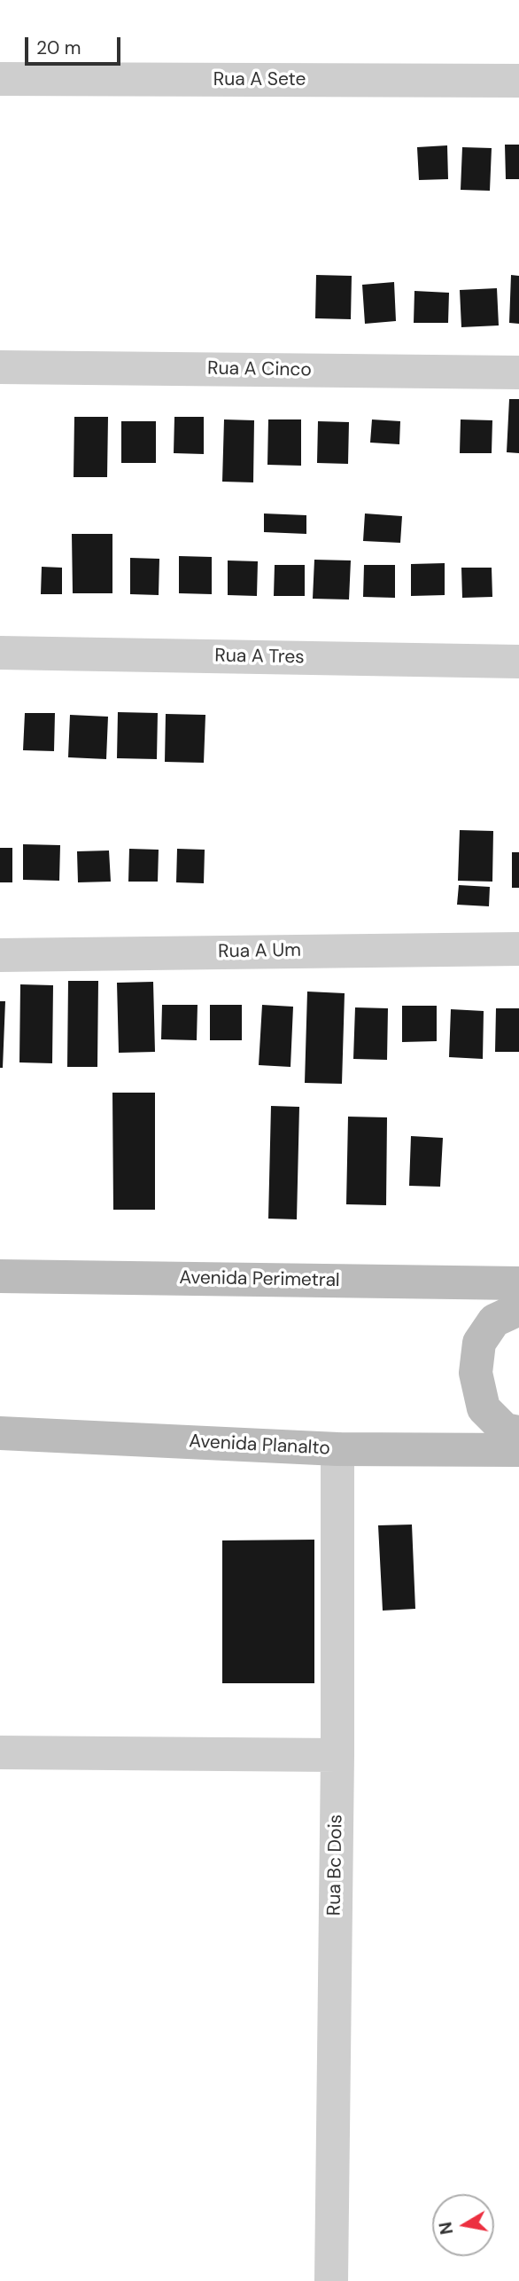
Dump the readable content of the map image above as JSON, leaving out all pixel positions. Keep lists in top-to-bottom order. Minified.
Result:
{"streets":{"main road":["Avenida Perimetral","Avenida Planalto"],"street":["Rua A Sete","Rua A Cinco","Rua A Tres","Rua A Um","Rua Bc Dois"]},"crossings":[["Avenida Planalto","Rua Bc Dois"]],"scale_bar":"20 m","north":"left"}
